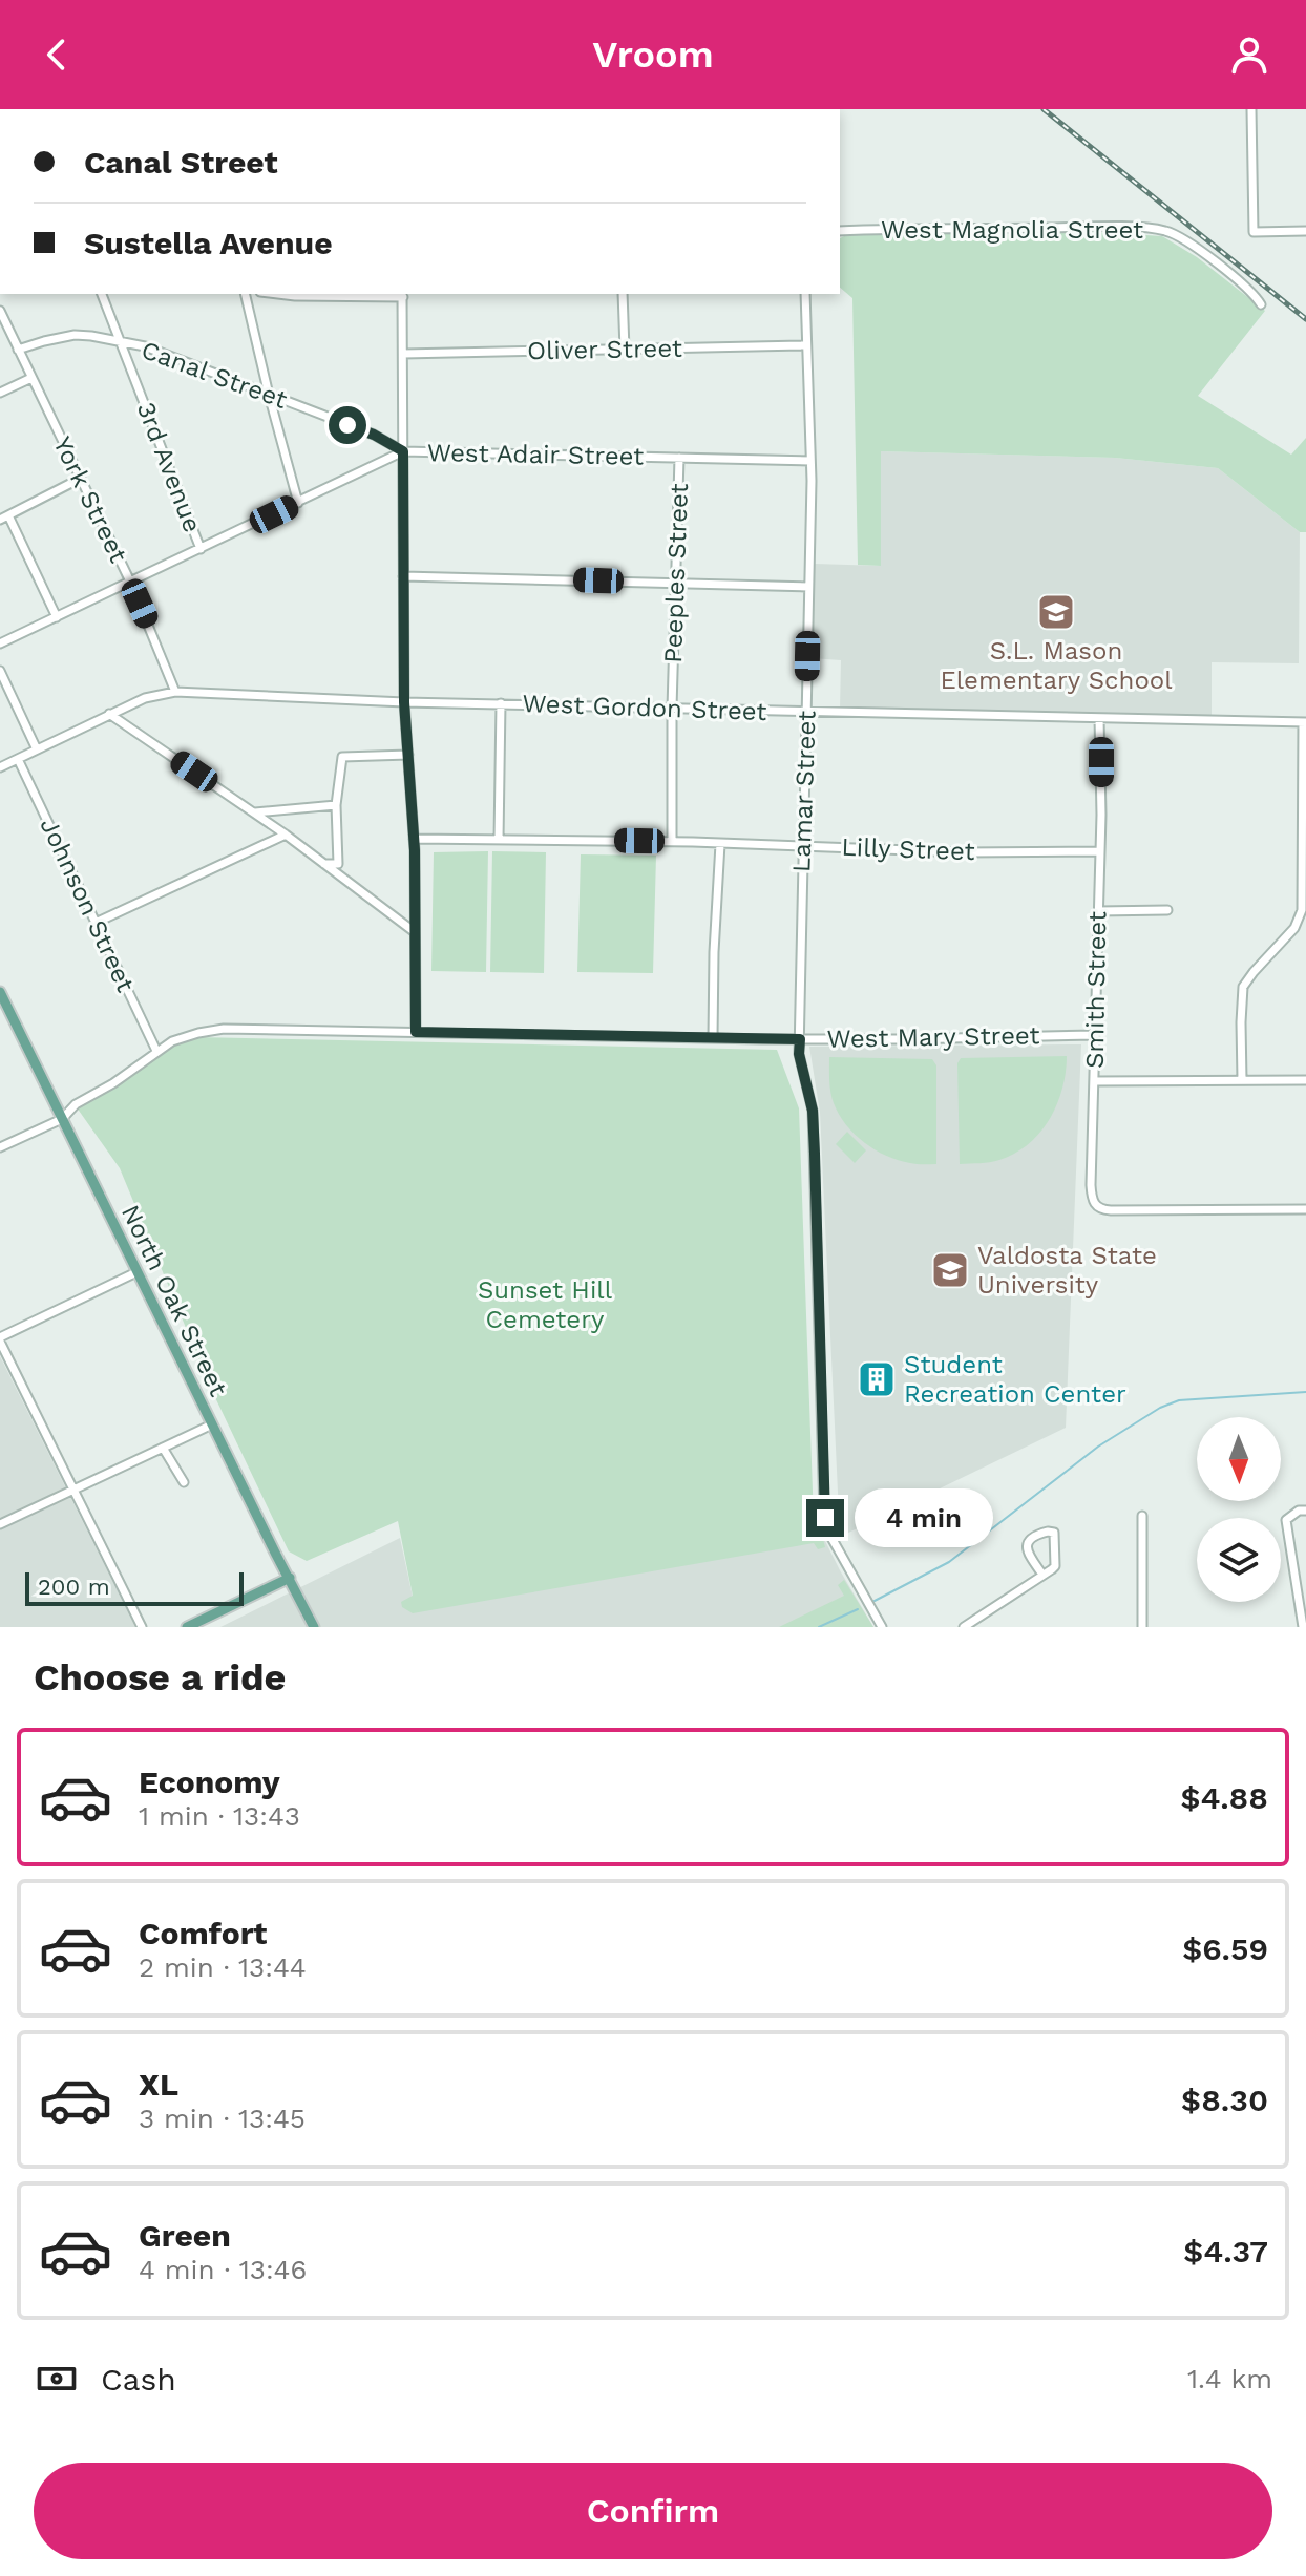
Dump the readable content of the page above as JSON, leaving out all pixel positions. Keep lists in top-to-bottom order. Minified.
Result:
{"streets":{"main road":["North Oak Street"],"street":["West Magnolia Street","Oliver Street","Canal Street","West Adair Street","3rd Avenue","York Street","Peeples Street","West Gordon Street","Lamar Street","Lilly Street","Johnson Street","Smith Street","West Mary Street"]},"crossings":[["Oliver Street","Lamar Street"],["Canal Street","West Adair Street"],["Canal Street","3rd Avenue"],["Canal Street","York Street"],["West Adair Street","3rd Avenue"],["West Adair Street","York Street"],["West Adair Street","Peeples Street"],["West Adair Street","Lamar Street"],["York Street","West Gordon Street"],["Peeples Street","West Gordon Street"],["Peeples Street","Lilly Street"],["West Gordon Street","Lamar Street"],["West Gordon Street","Johnson Street"],["West Gordon Street","Smith Street"],["Lamar Street","Lilly Street"],["Lamar Street","West Mary Street"],["Lilly Street","Smith Street"],["Johnson Street","West Mary Street"],["Smith Street","West Mary Street"],["West Mary Street","North Oak Street"]],"parks":["Sunset Hill Cemetery"],"places":{"school or university":["S.L. Mason Elementary School","Valdosta State University"],"building":["Student Recreation Center"]},"scale_bar":"200 m","north":"bottom","page":{"header":"Vroom","banner":["Canal Street","Sustella Avenue"],"bubble":"4 min","scale":"200 m","heading":"Choose a ride","list":[{"name":"Economy","note":"1 min · 13:43","value":"$4.88"},{"name":"Comfort","note":"2 min · 13:44","value":"$6.59"},{"name":"XL","note":"3 min · 13:45","value":"$8.30"},{"name":"Green","note":"4 min · 13:46","value":"$4.37"}],"pay":["Cash","1.4 km"],"buttons":"Confirm"}}
